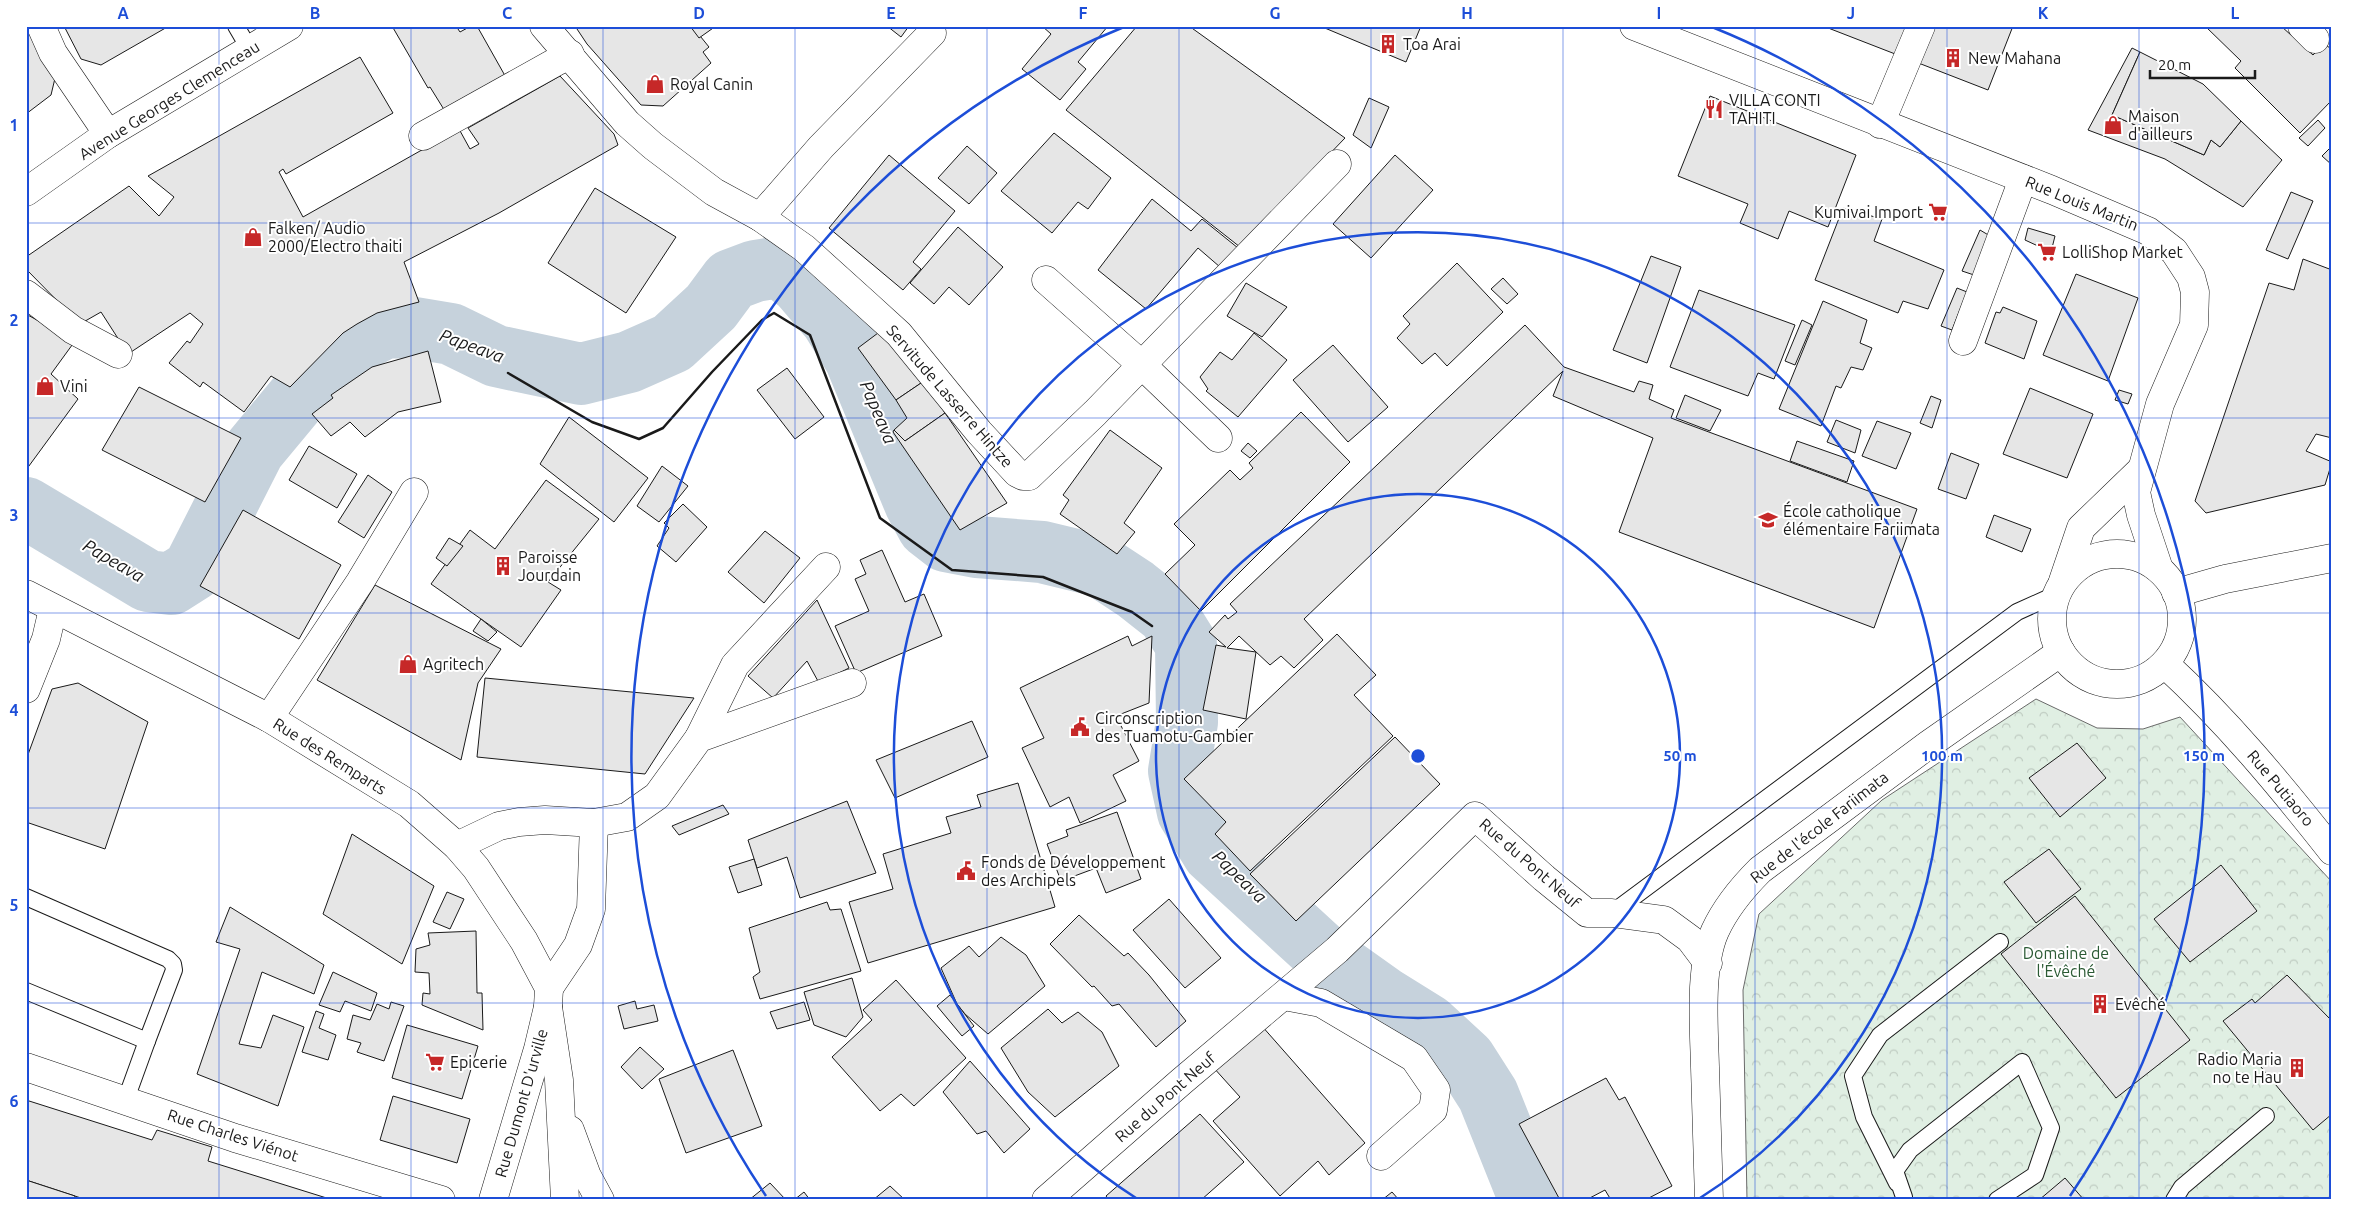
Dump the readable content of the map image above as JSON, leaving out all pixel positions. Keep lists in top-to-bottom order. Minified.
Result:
{"streets":{"street":["Avenue Georges Clemenceau","Rue Louis Martin","Servitude Lasserre Hintze","Rue des Remparts","Rue Putiaoro","Rue de l'école Fariimata","Rue du Pont Neuf","Rue Dumont D'urville","Rue Charles Viénot"]},"crossings":[["Rue Louis Martin","Rue Putiaoro"],["Rue Louis Martin","Rue de l'école Fariimata"],["Rue des Remparts","Rue Dumont D'urville"],["Rue Putiaoro","Rue de l'école Fariimata"],["Rue de l'école Fariimata","Rue du Pont Neuf"]],"water":["Papeava"],"parks":["Domaine de l'Évêché"],"places":{"building":["Toa Arai","New Mahana","Paroisse Jourdain","Evêché","Radio Maria no te Hau"],"shop":["Royal Canin","Maison d'ailleurs","Falken/ Audio 2000/Electro thaiti","Vini","Agritech"],"restaurant":["VILLA CONTI TAHITI"],"supermarket":["Kumivai Import","LolliShop Market","Epicerie"],"school or university":["École catholique élémentaire Fariimata"],"public building":["Circonscription des Tuamotu-Gambier","Fonds de Développement des Archipels"]},"scale_bar":"20 m","grid":{"columns":["A","B","C","D","E","F","G","H","I","J","K","L"],"rows":["1","2","3","4","5","6"]},"rings":["50 m","100 m","150 m"]}
